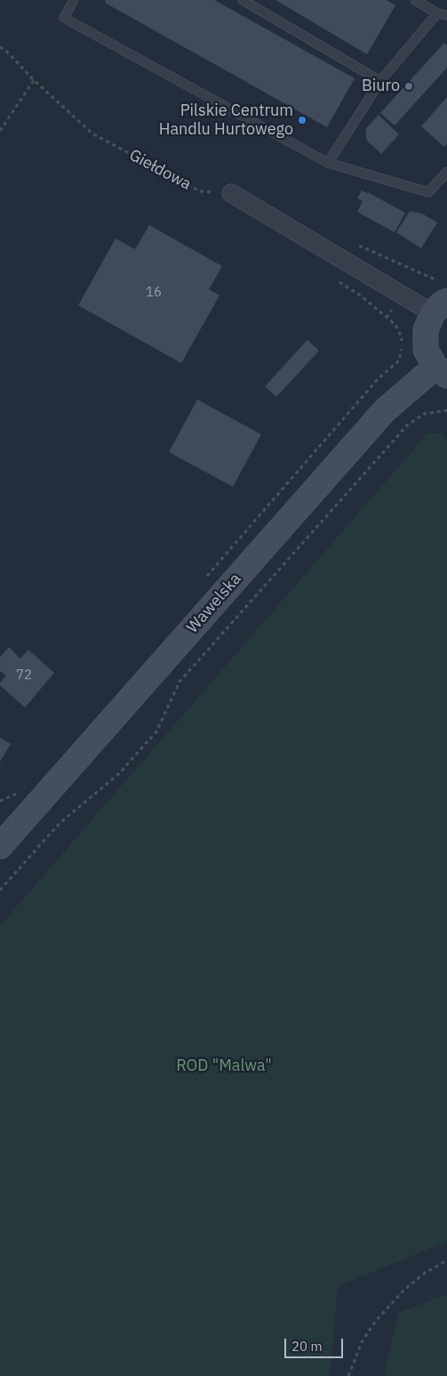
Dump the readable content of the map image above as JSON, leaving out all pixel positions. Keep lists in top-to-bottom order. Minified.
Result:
{"streets":{"street":["Wawelska"],"path":["Giełdowa"]},"parks":["ROD \"Malwa\""],"places":["Biuro","Pilskie Centrum Handlu Hurtowego"],"house_numbers":["16","72"],"scale_bar":"20 m"}
